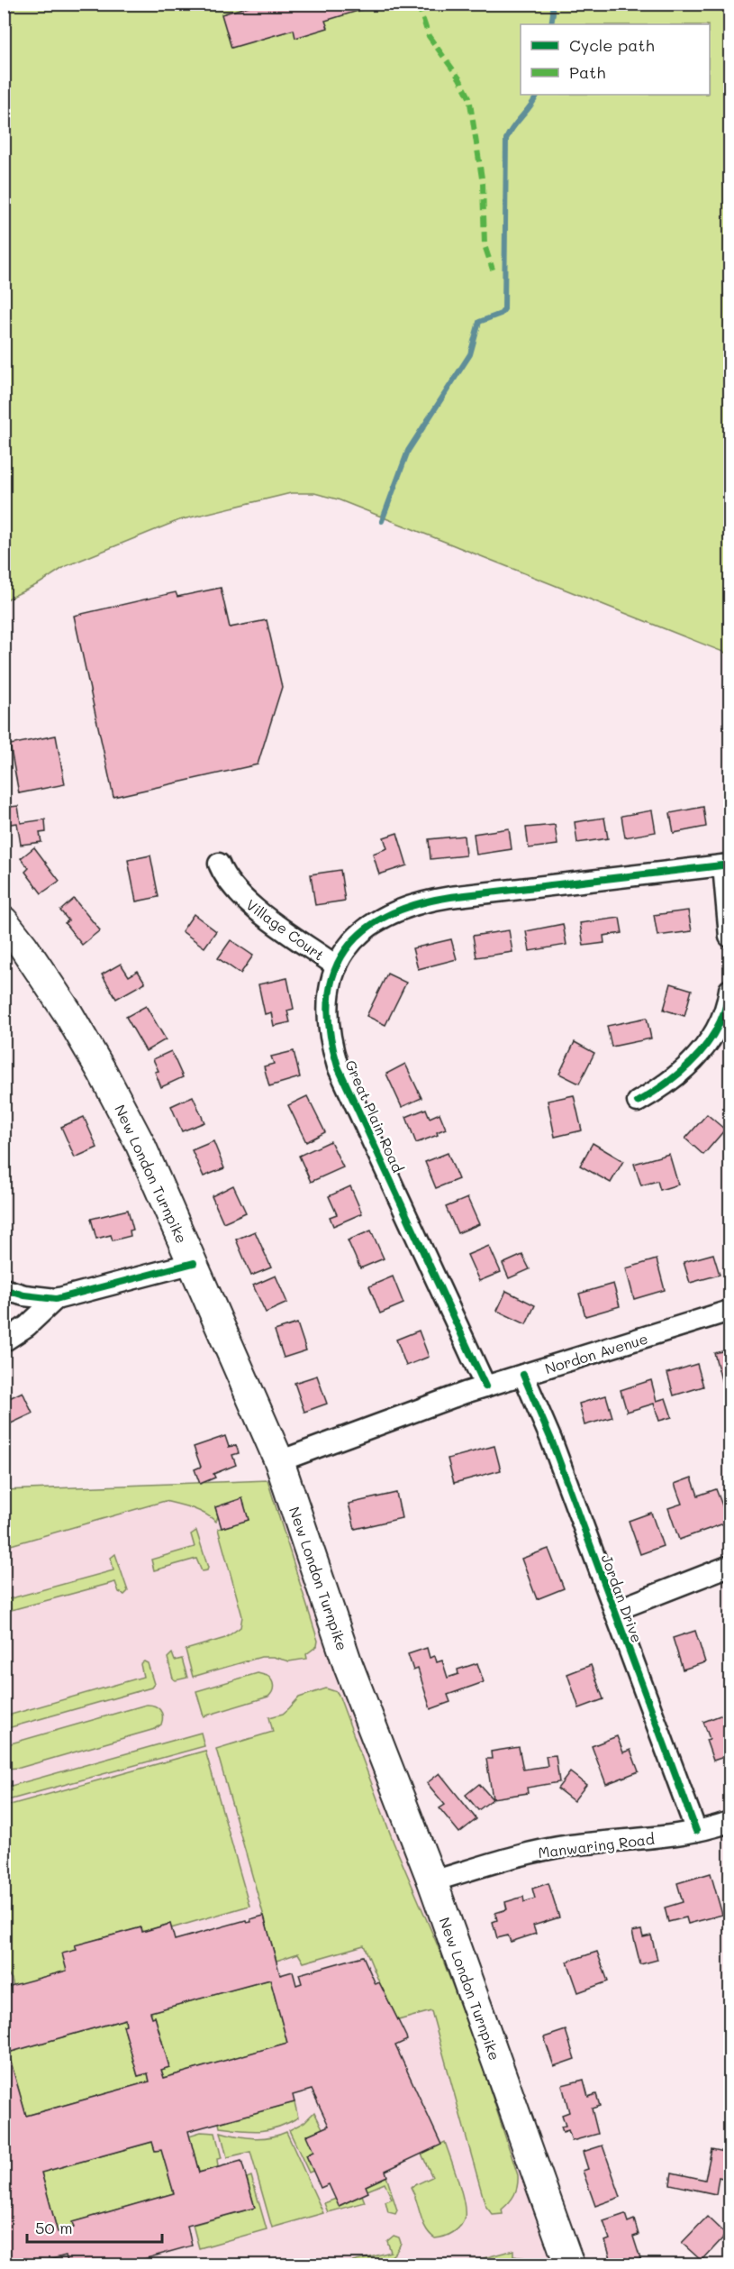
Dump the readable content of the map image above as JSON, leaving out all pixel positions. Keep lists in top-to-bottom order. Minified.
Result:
{"streets":{"main road":["New London Turnpike"],"street":["Village Court","Great Plain Road","Nordon Avenue","Jordan Drive","Manwaring Road"]},"crossings":[["Village Court","Great Plain Road"],["Great Plain Road","Nordon Avenue"],["New London Turnpike","Nordon Avenue"],["New London Turnpike","Manwaring Road"],["Nordon Avenue","Jordan Drive"],["Jordan Drive","Manwaring Road"]],"legend":["Cycle path","Path"],"scale_bar":"50 m"}
